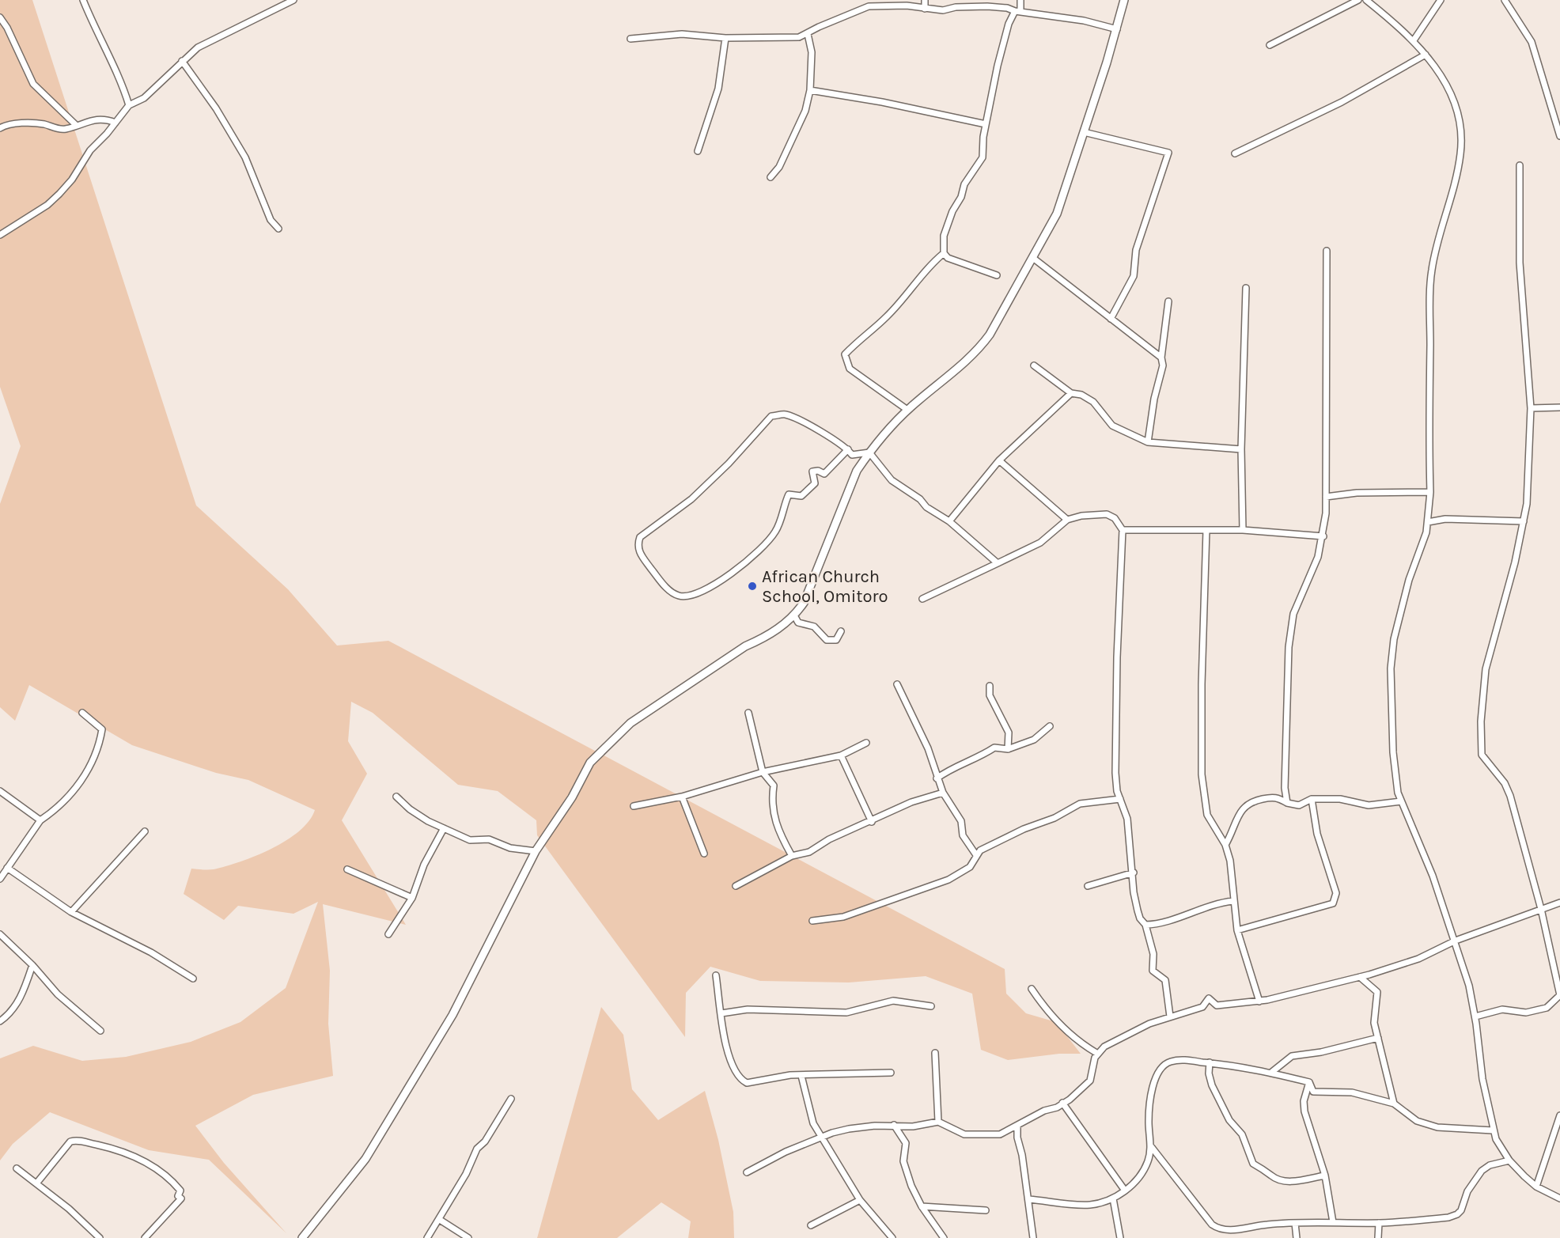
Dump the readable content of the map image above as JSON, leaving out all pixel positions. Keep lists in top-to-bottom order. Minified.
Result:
{"places":["African Church School, Omitoro"]}
